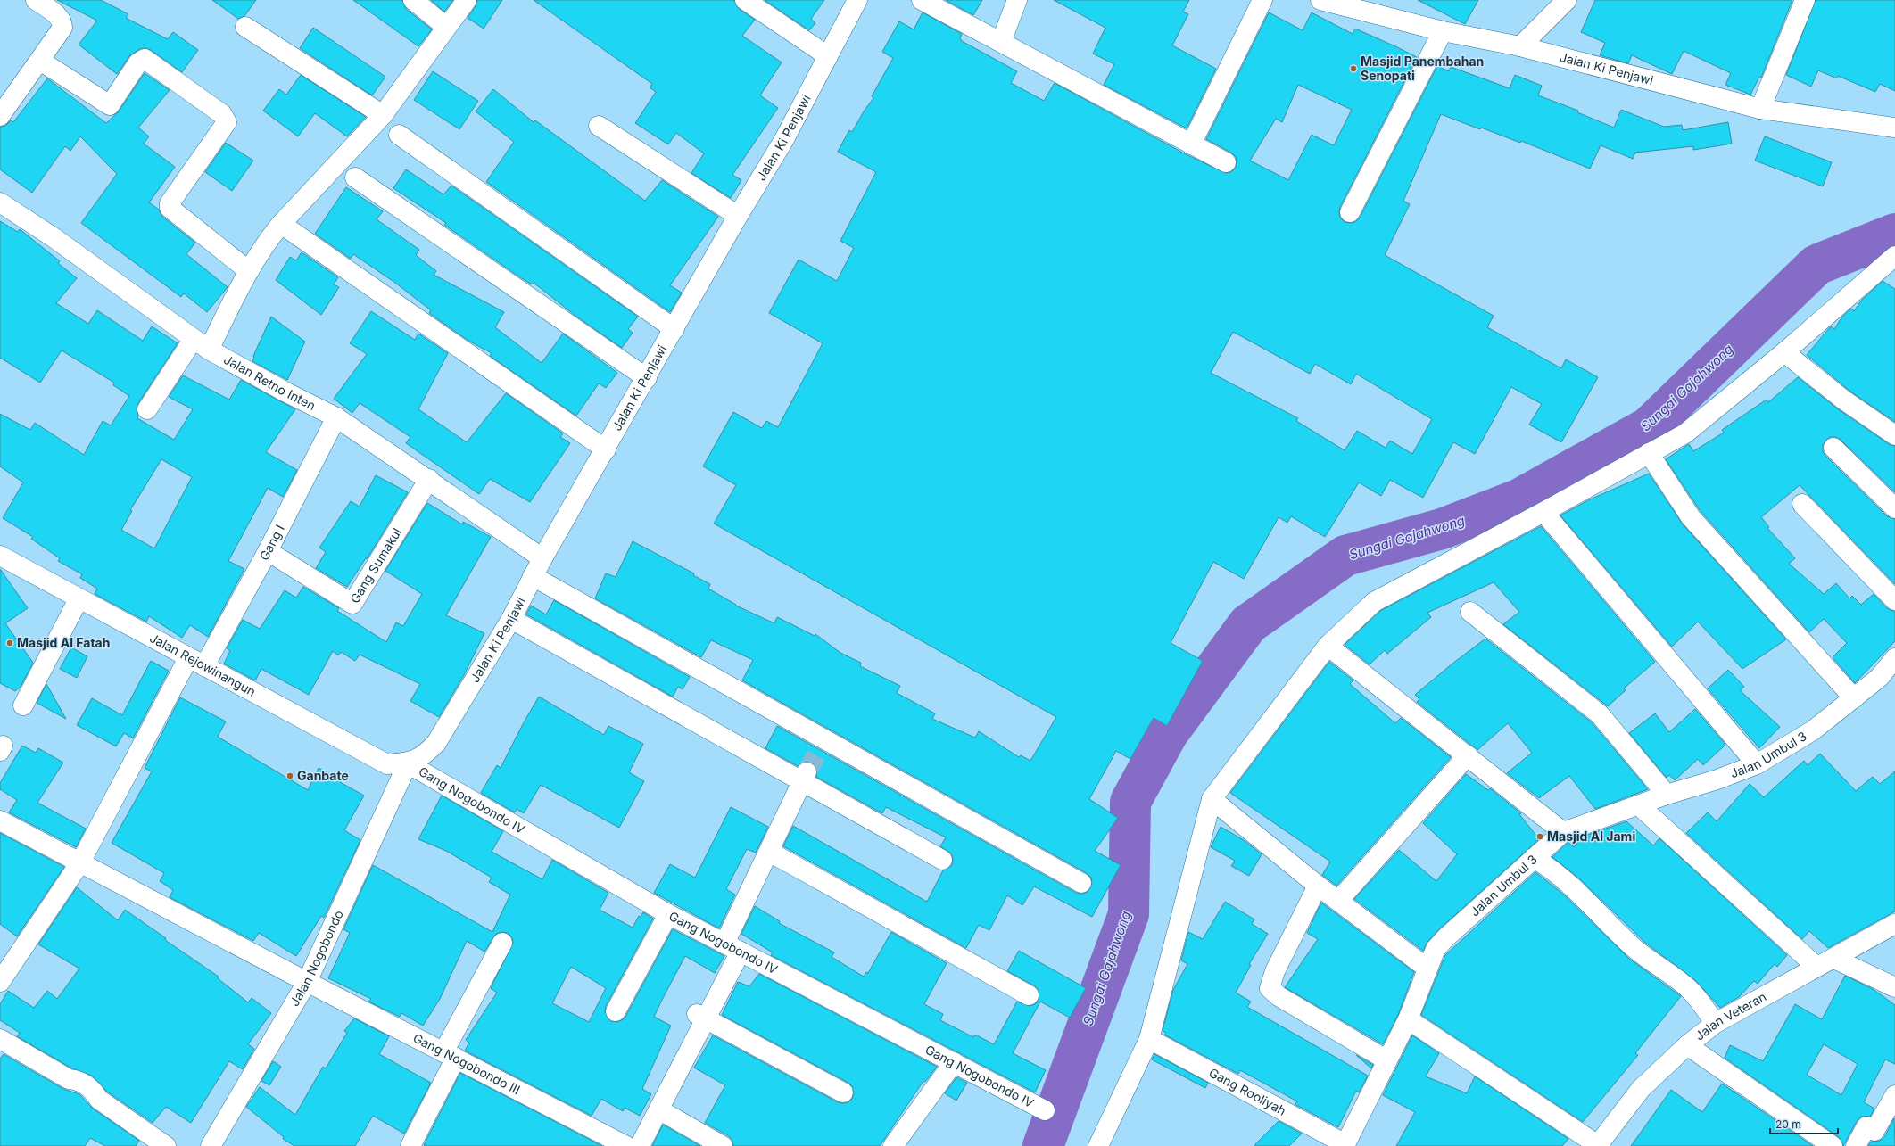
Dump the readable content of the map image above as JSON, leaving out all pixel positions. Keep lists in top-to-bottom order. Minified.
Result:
{"streets":{"street":["Jalan Ki Penjawi","Jalan Retno Inten","Gang I","Gang Sumakul","Jalan Rejowinangun","Jalan Umbul 3","Gang Nogobondo IV","Jalan Nogobondo","Jalan Veteran","Gang Nogobondo III","Gang Rooliyah"]},"crossings":[["Jalan Ki Penjawi","Jalan Retno Inten"],["Jalan Ki Penjawi","Jalan Rejowinangun"],["Jalan Ki Penjawi","Gang Nogobondo IV"],["Jalan Ki Penjawi","Jalan Nogobondo"],["Jalan Retno Inten","Gang I"],["Jalan Retno Inten","Gang Sumakul"],["Gang I","Gang Sumakul"],["Gang I","Jalan Rejowinangun"],["Gang I","Gang Nogobondo III"],["Jalan Rejowinangun","Gang Nogobondo IV"],["Jalan Rejowinangun","Jalan Nogobondo"],["Jalan Umbul 3","Gang Rooliyah"],["Gang Nogobondo IV","Jalan Nogobondo"],["Jalan Nogobondo","Gang Nogobondo III"]],"water":["Sungai Gajahwong"],"places":["Masjid Panembahan Senopati","Masjid Al Fatah","Ganbate","Masjid Al Jami"],"scale_bar":"20 m"}
